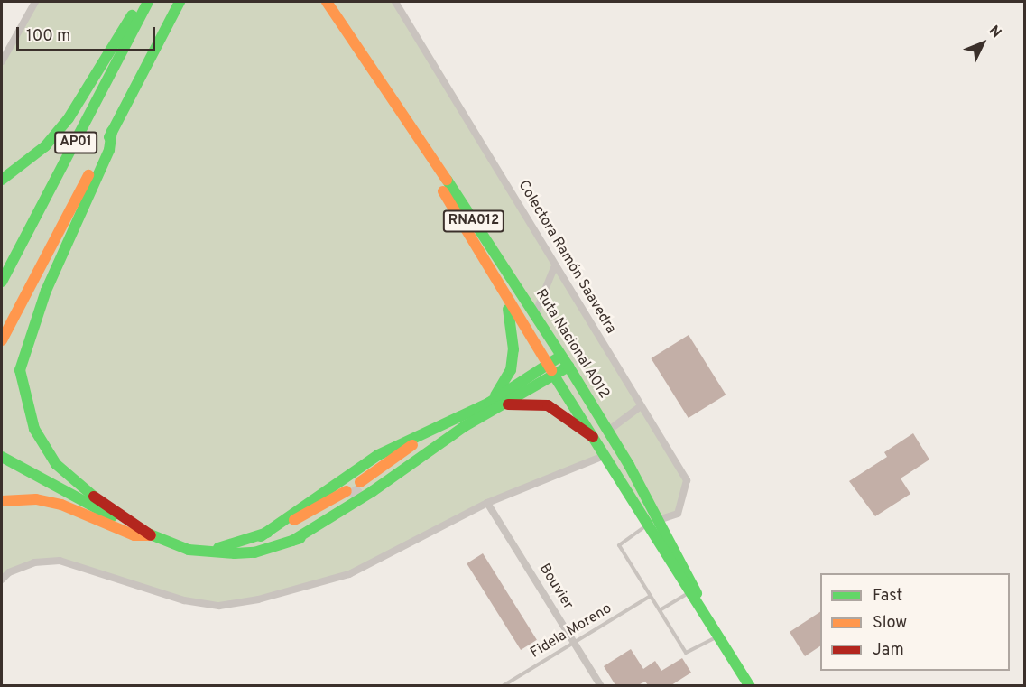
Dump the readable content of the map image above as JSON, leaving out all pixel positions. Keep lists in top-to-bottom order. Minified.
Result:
{"streets":{"main road":["AP01","RNA012","Ruta Nacional A012"],"street":["Colectora Ramón Saavedra","Bouvier"],"lane":["Fidela Moreno"]},"crossings":[["RNA012","Ruta Nacional A012"],["Colectora Ramón Saavedra","Ruta Nacional A012"],["Bouvier","Fidela Moreno"]],"legend":["Fast","Slow","Jam"],"scale_bar":"100 m","north":"top right"}
